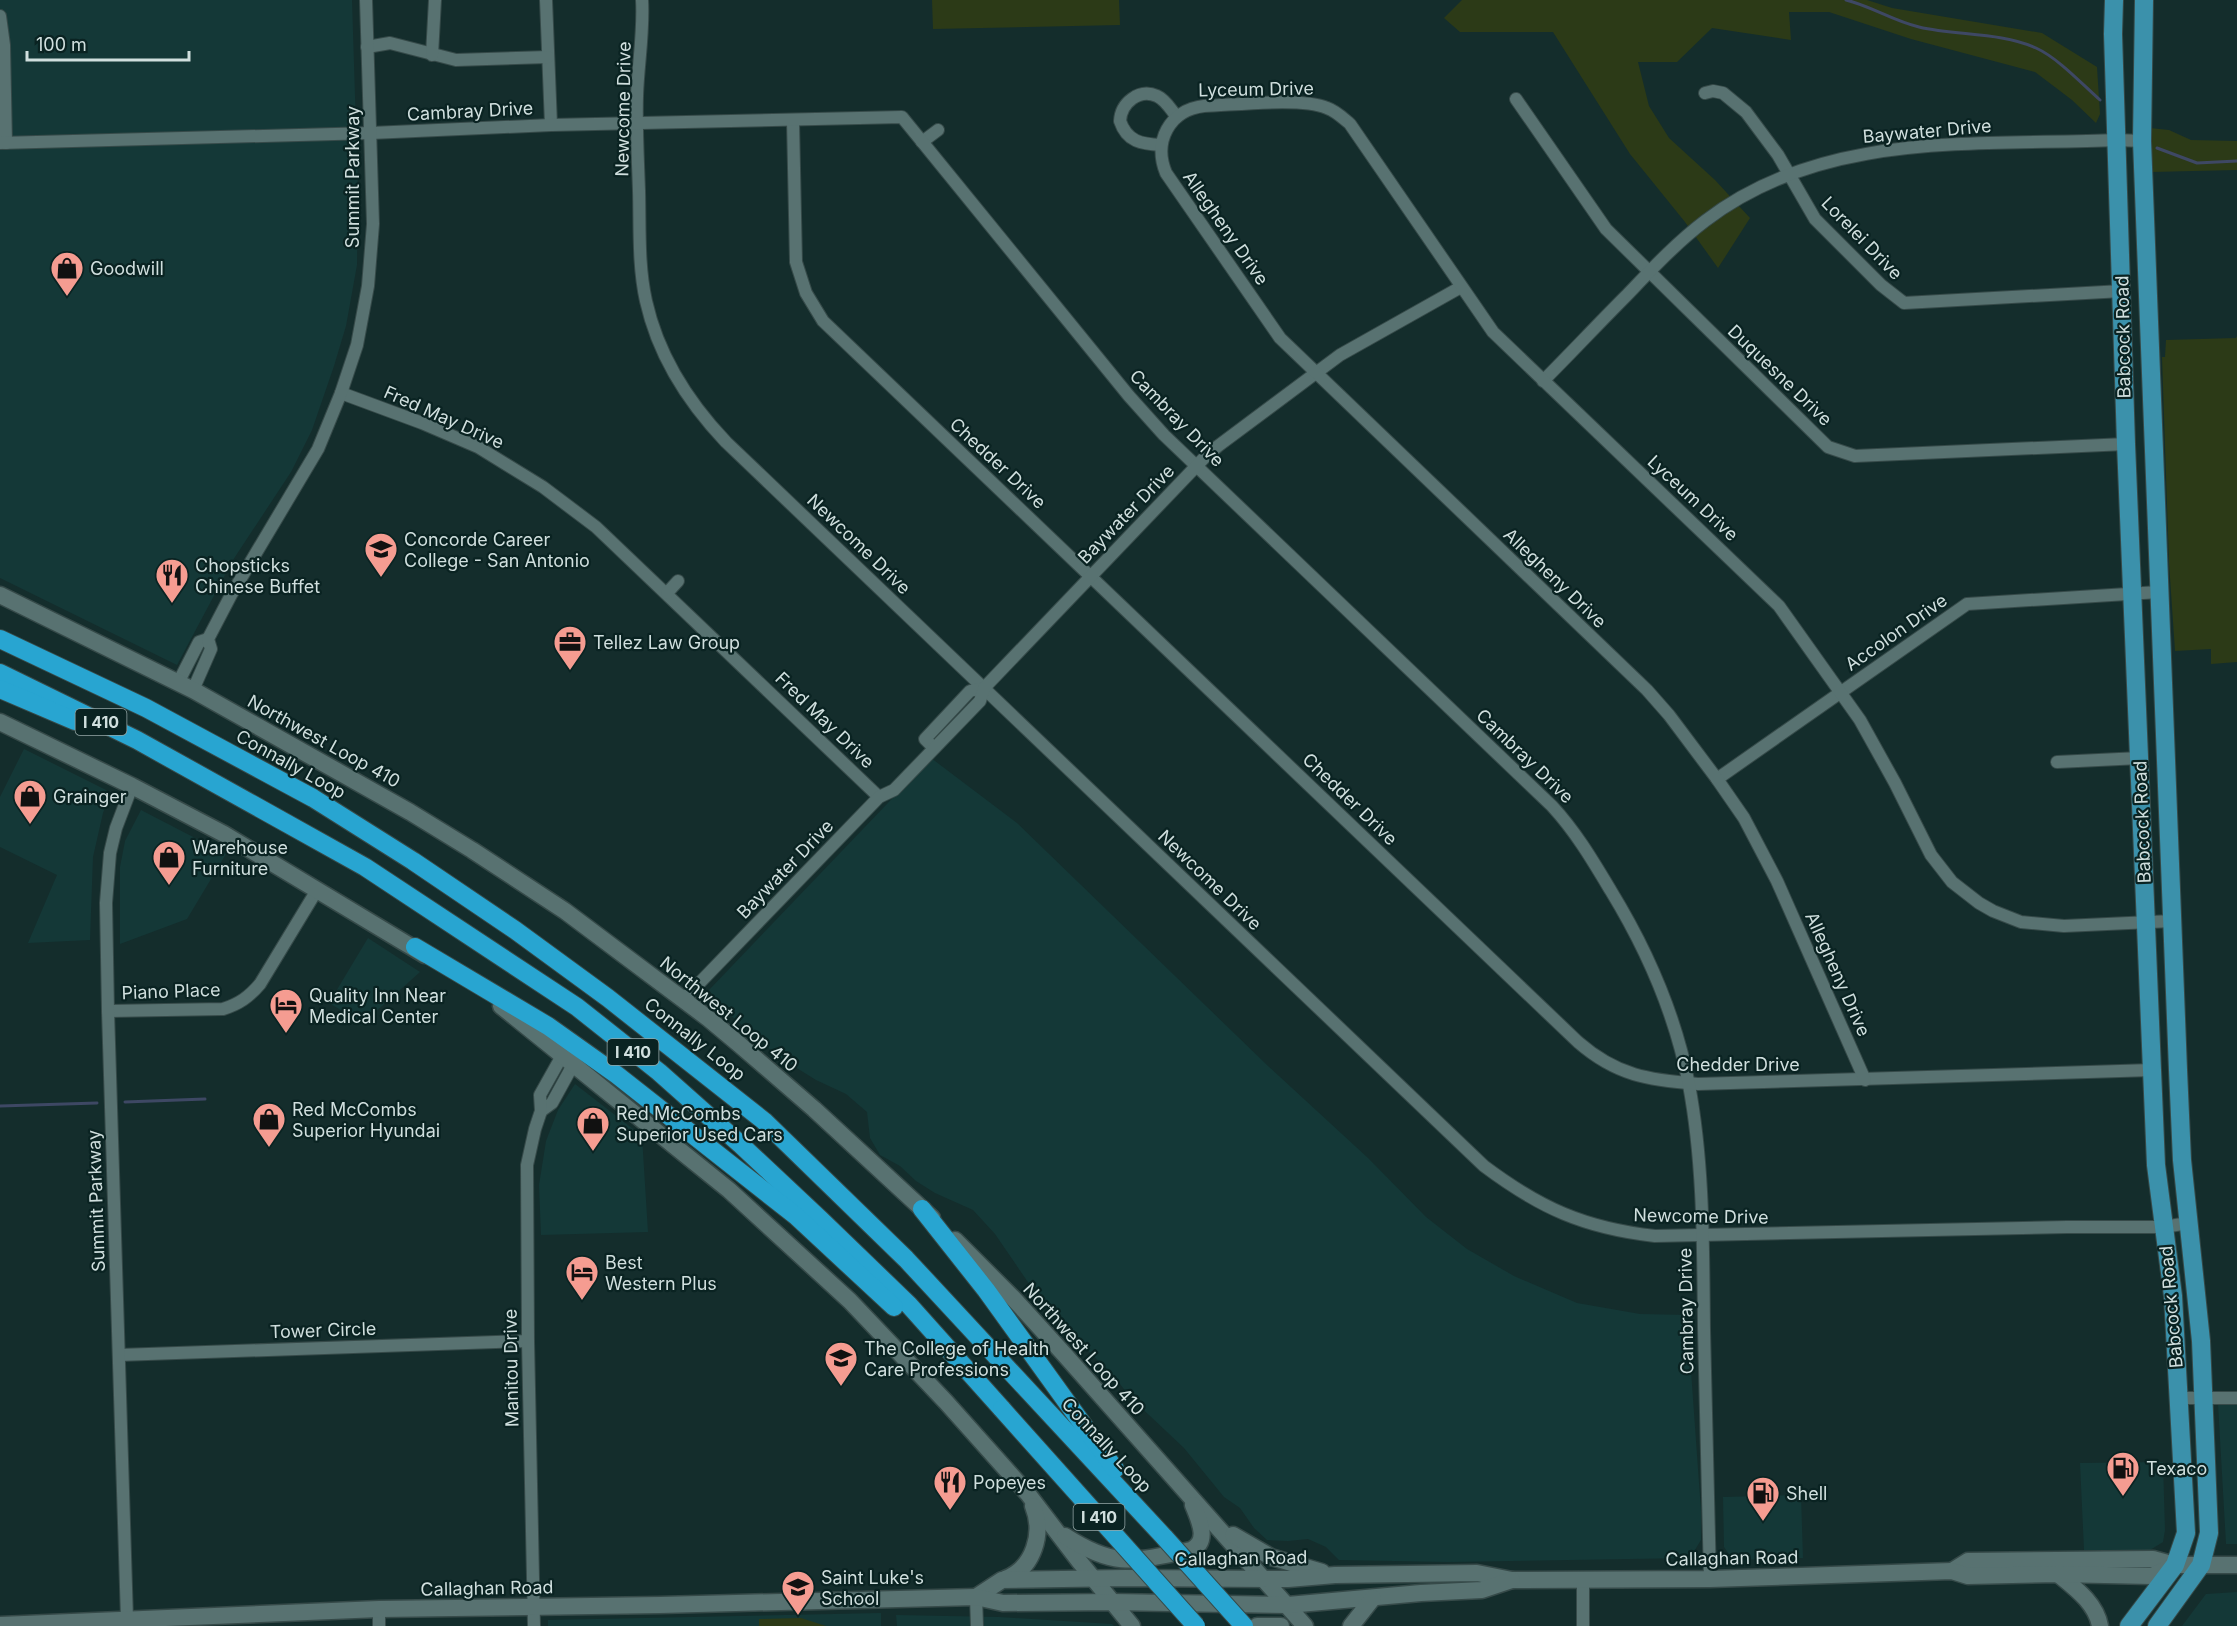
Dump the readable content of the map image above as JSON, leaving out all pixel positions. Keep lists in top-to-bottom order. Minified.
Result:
{"streets":{"highway":["I 410","Connally Loop"],"main road":["Babcock Road","Northwest Loop 410","Callaghan Road"],"street":["Lyceum Drive","Newcome Drive","Cambray Drive","Baywater Drive","Summit Parkway","Allegheny Drive","Lorelei Drive","Duquesne Drive","Fred May Drive","Chedder Drive","Accolon Drive","Piano Place","Tower Circle","Manitou Drive"]},"crossings":[["Lyceum Drive","Baywater Drive"],["Lyceum Drive","Allegheny Drive"],["Lyceum Drive","Babcock Road"],["Lyceum Drive","Accolon Drive"],["Newcome Drive","Cambray Drive"],["Newcome Drive","Baywater Drive"],["Newcome Drive","Babcock Road"],["Cambray Drive","Baywater Drive"],["Cambray Drive","Summit Parkway"],["Cambray Drive","Chedder Drive"],["Cambray Drive","Callaghan Road"],["Baywater Drive","Allegheny Drive"],["Baywater Drive","Lorelei Drive"],["Baywater Drive","Babcock Road"],["Baywater Drive","Duquesne Drive"],["Baywater Drive","Fred May Drive"],["Baywater Drive","Chedder Drive"],["Baywater Drive","Northwest Loop 410"],["Summit Parkway","Fred May Drive"],["Summit Parkway","Northwest Loop 410"],["Summit Parkway","Piano Place"],["Summit Parkway","Tower Circle"],["Summit Parkway","Callaghan Road"],["Allegheny Drive","Chedder Drive"],["Allegheny Drive","Accolon Drive"],["Lorelei Drive","Babcock Road"],["Babcock Road","Duquesne Drive"],["Babcock Road","Chedder Drive"],["Babcock Road","Accolon Drive"],["Babcock Road","Callaghan Road"],["Northwest Loop 410","Callaghan Road"],["Tower Circle","Manitou Drive"],["Manitou Drive","Callaghan Road"]],"places":{"shop":["Goodwill","Grainger","Warehouse Furniture","Red McCombs Superior Hyundai","Red McCombs Superior Used Cars"],"school or university":["Concorde Career College - San Antonio","The College of Health Care Professions","Saint Luke's School"],"restaurant":["Chopsticks Chinese Buffet","Popeyes"],"office":["Tellez Law Group"],"hotel":["Quality Inn Near Medical Center","Best Western Plus"],"fuel station":["Texaco","Shell"]},"scale_bar":"100 m"}
